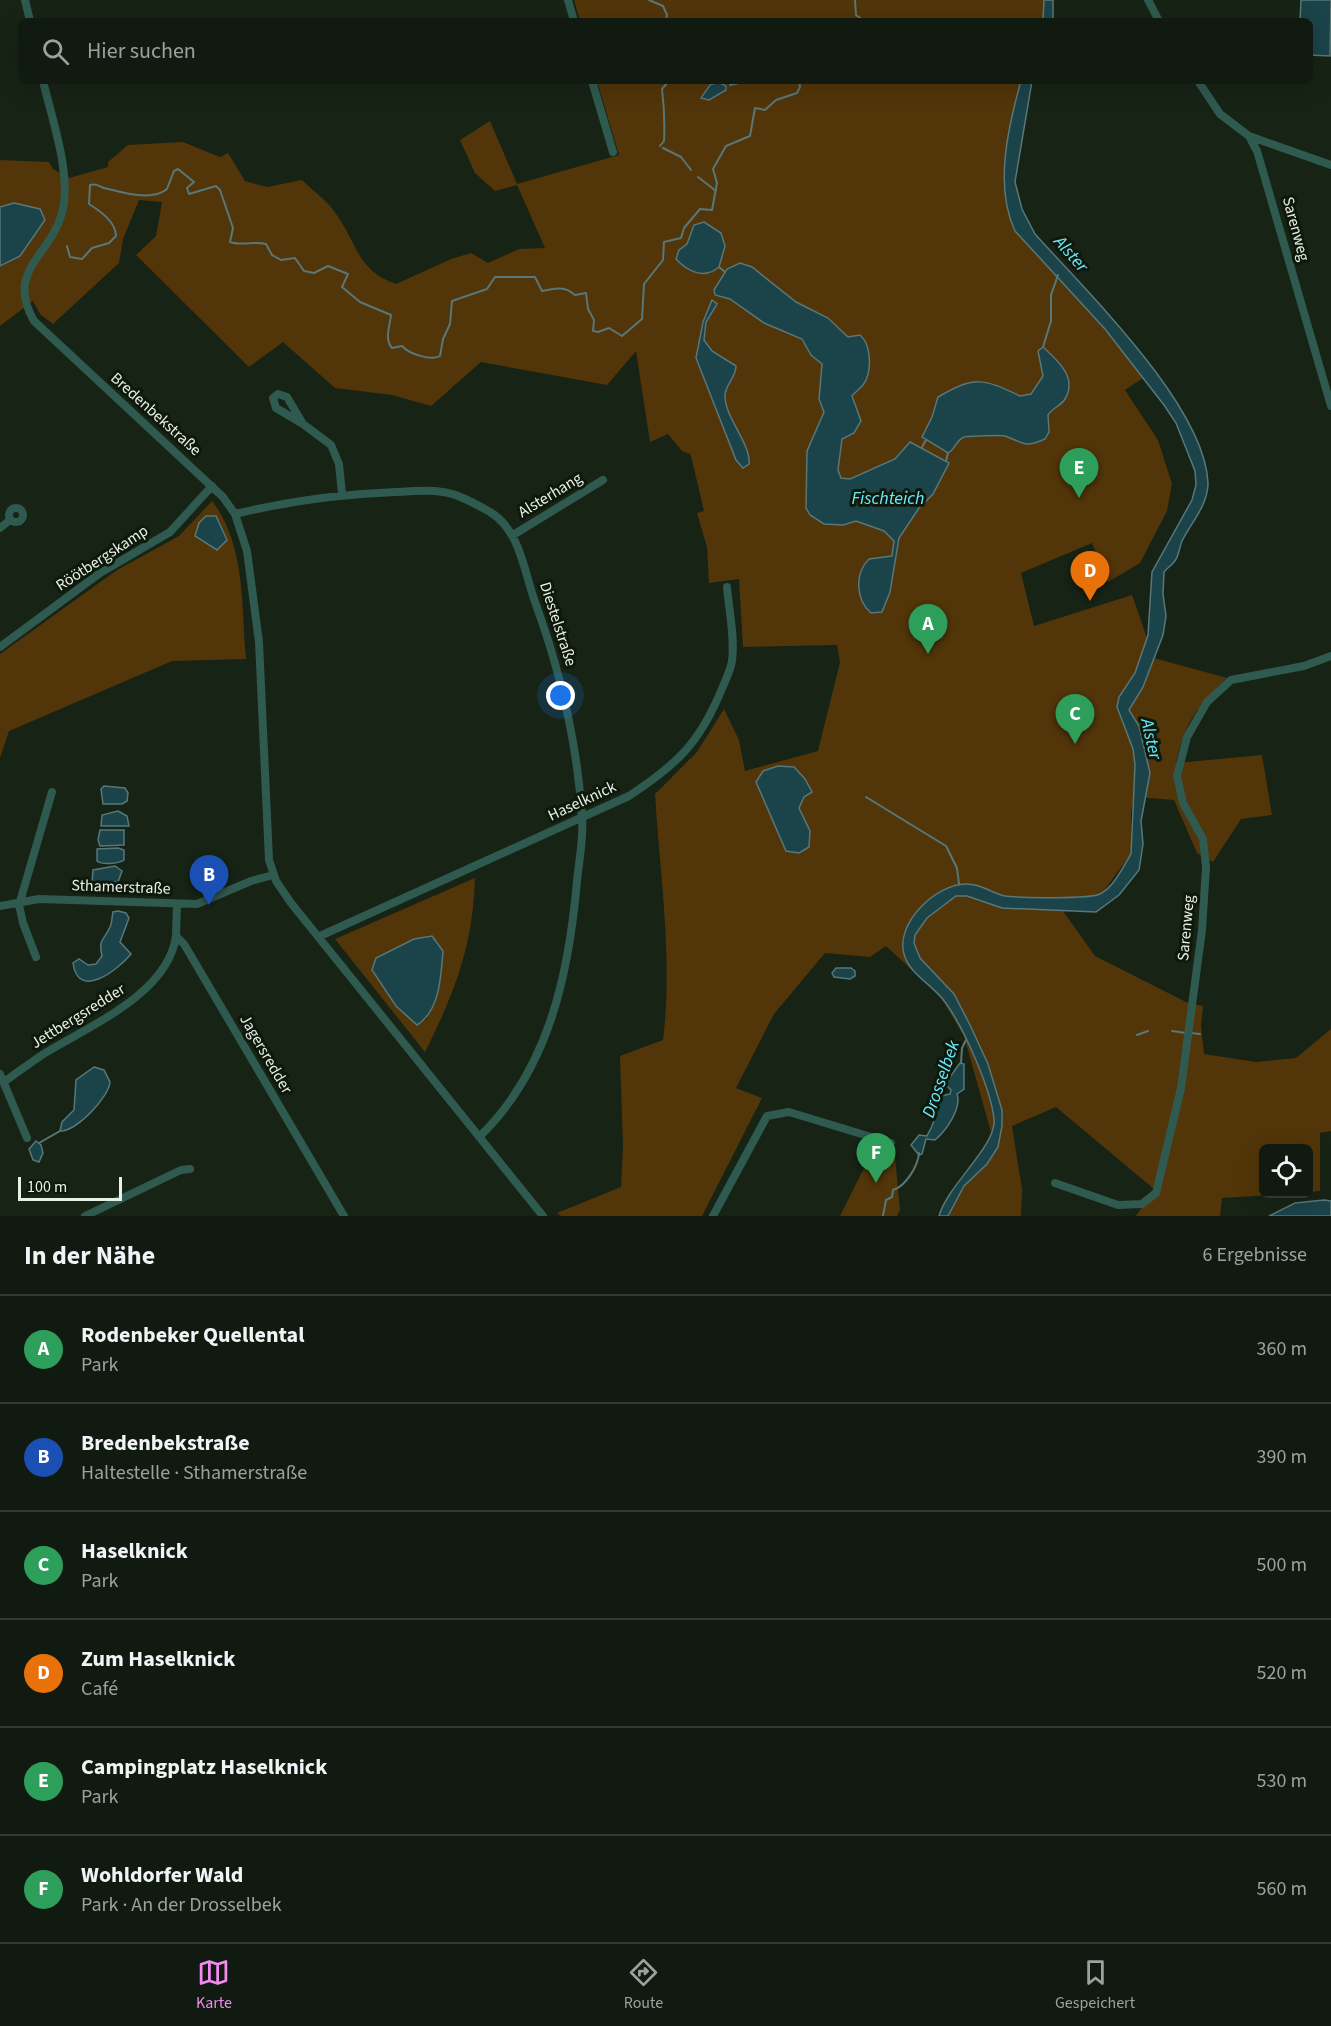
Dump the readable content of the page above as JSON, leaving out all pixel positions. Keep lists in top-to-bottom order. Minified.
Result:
{"streets":{"street":["Sarenweg","Bredenbekstraße","Alsterhang","Röötbergskamp","Diestelstraße","Haselknick","Sthamerstraße","Jettbergsredder","Jagersredder"]},"crossings":[["Bredenbekstraße","Röötbergskamp"],["Bredenbekstraße","Diestelstraße"],["Bredenbekstraße","Haselknick"],["Bredenbekstraße","Sthamerstraße"],["Alsterhang","Diestelstraße"],["Diestelstraße","Haselknick"],["Jettbergsredder","Jagersredder"]],"water":["Alster","Fischteich","Drosselbek"],"scale_bar":"100 m","page":{"search":"Hier suchen","pins":["E","D","A","C","B","F"],"scale":"100 m","heading":["In der Nähe","6 Ergebnisse"],"list":[{"mark":"A","name":"Rodenbeker Quellental","note":"Park","value":"360 m"},{"mark":"B","name":"Bredenbekstraße","note":"Haltestelle · Sthamerstraße","value":"390 m"},{"mark":"C","name":"Haselknick","note":"Park","value":"500 m"},{"mark":"D","name":"Zum Haselknick","note":"Café","value":"520 m"},{"mark":"E","name":"Campingplatz Haselknick","note":"Park","value":"530 m"},{"mark":"F","name":"Wohldorfer Wald","note":"Park · An der Drosselbek","value":"560 m"}],"nav":["Karte","Route","Gespeichert"]}}
